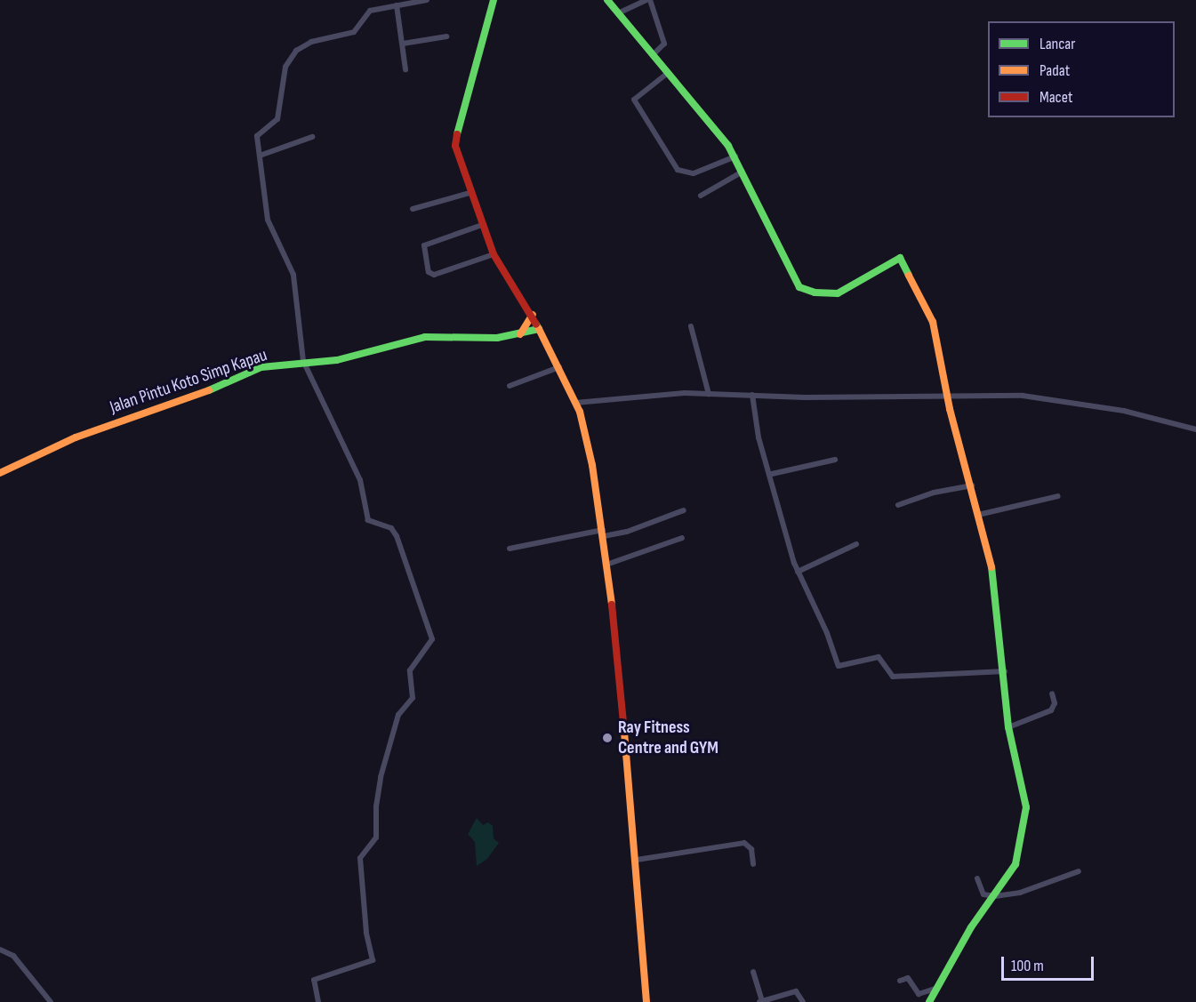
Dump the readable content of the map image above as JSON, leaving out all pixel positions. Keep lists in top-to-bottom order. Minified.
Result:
{"streets":{"street":["Jalan Pintu Koto Simp Kapau"]},"places":["Ray Fitness Centre and GYM"],"legend":["Lancar","Padat","Macet"],"scale_bar":"100 m"}
